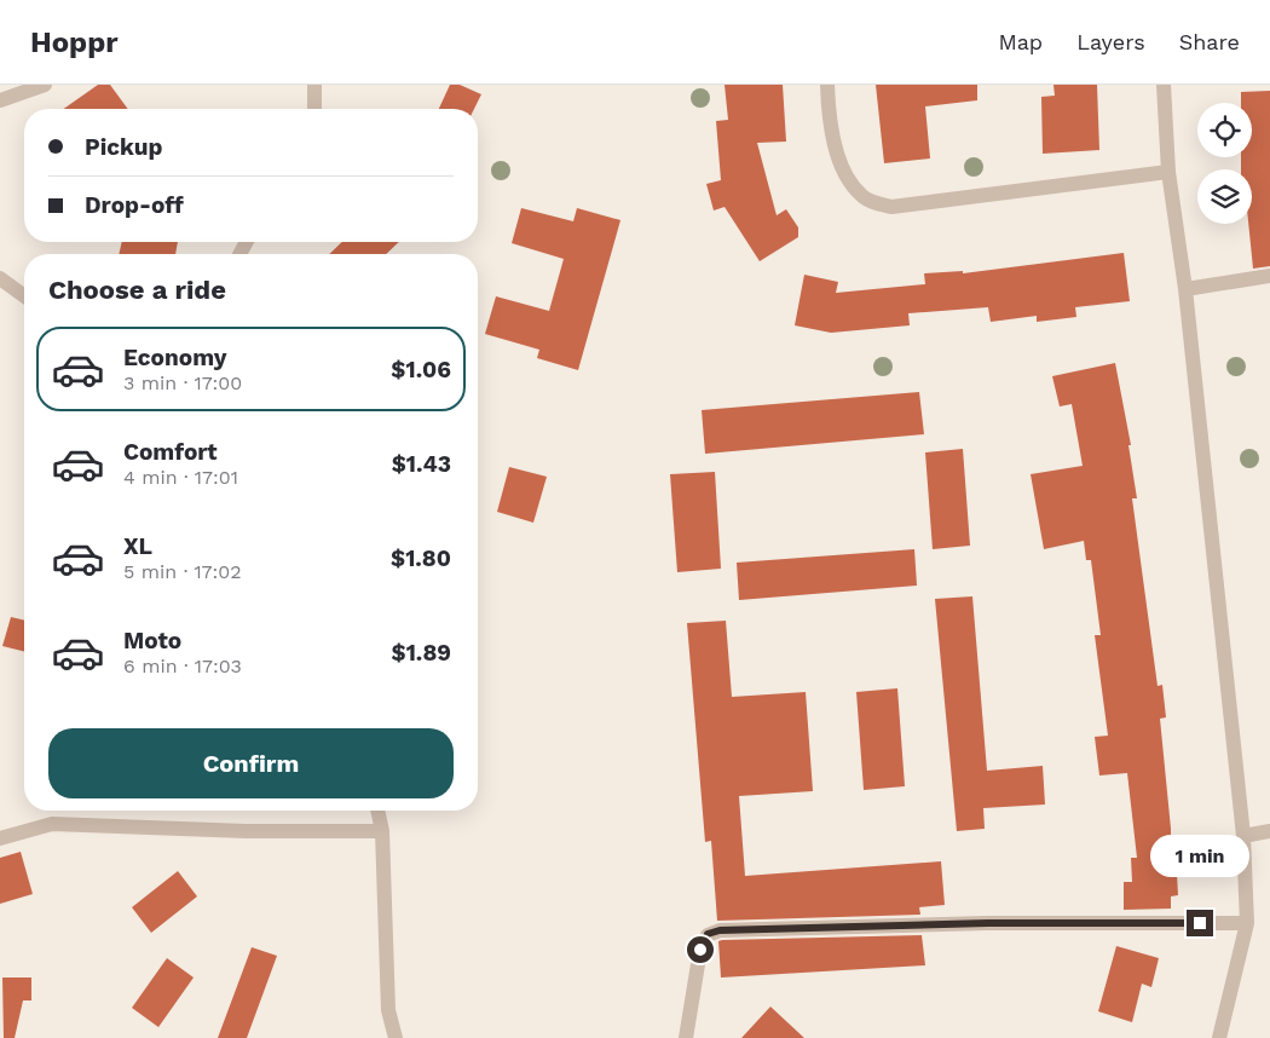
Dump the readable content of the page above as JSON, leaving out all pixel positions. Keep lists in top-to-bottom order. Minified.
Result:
{"page":{"header":"Hoppr","nav":["Map","Layers","Share"],"banner":["Pickup","Drop-off"],"heading":"Choose a ride","list":[{"name":"Economy","note":"3 min · 17:00","value":"$1.06"},{"name":"Comfort","note":"4 min · 17:01","value":"$1.43"},{"name":"XL","note":"5 min · 17:02","value":"$1.80"},{"name":"Moto","note":"6 min · 17:03","value":"$1.89"}],"buttons":"Confirm","bubble":"1 min"}}
